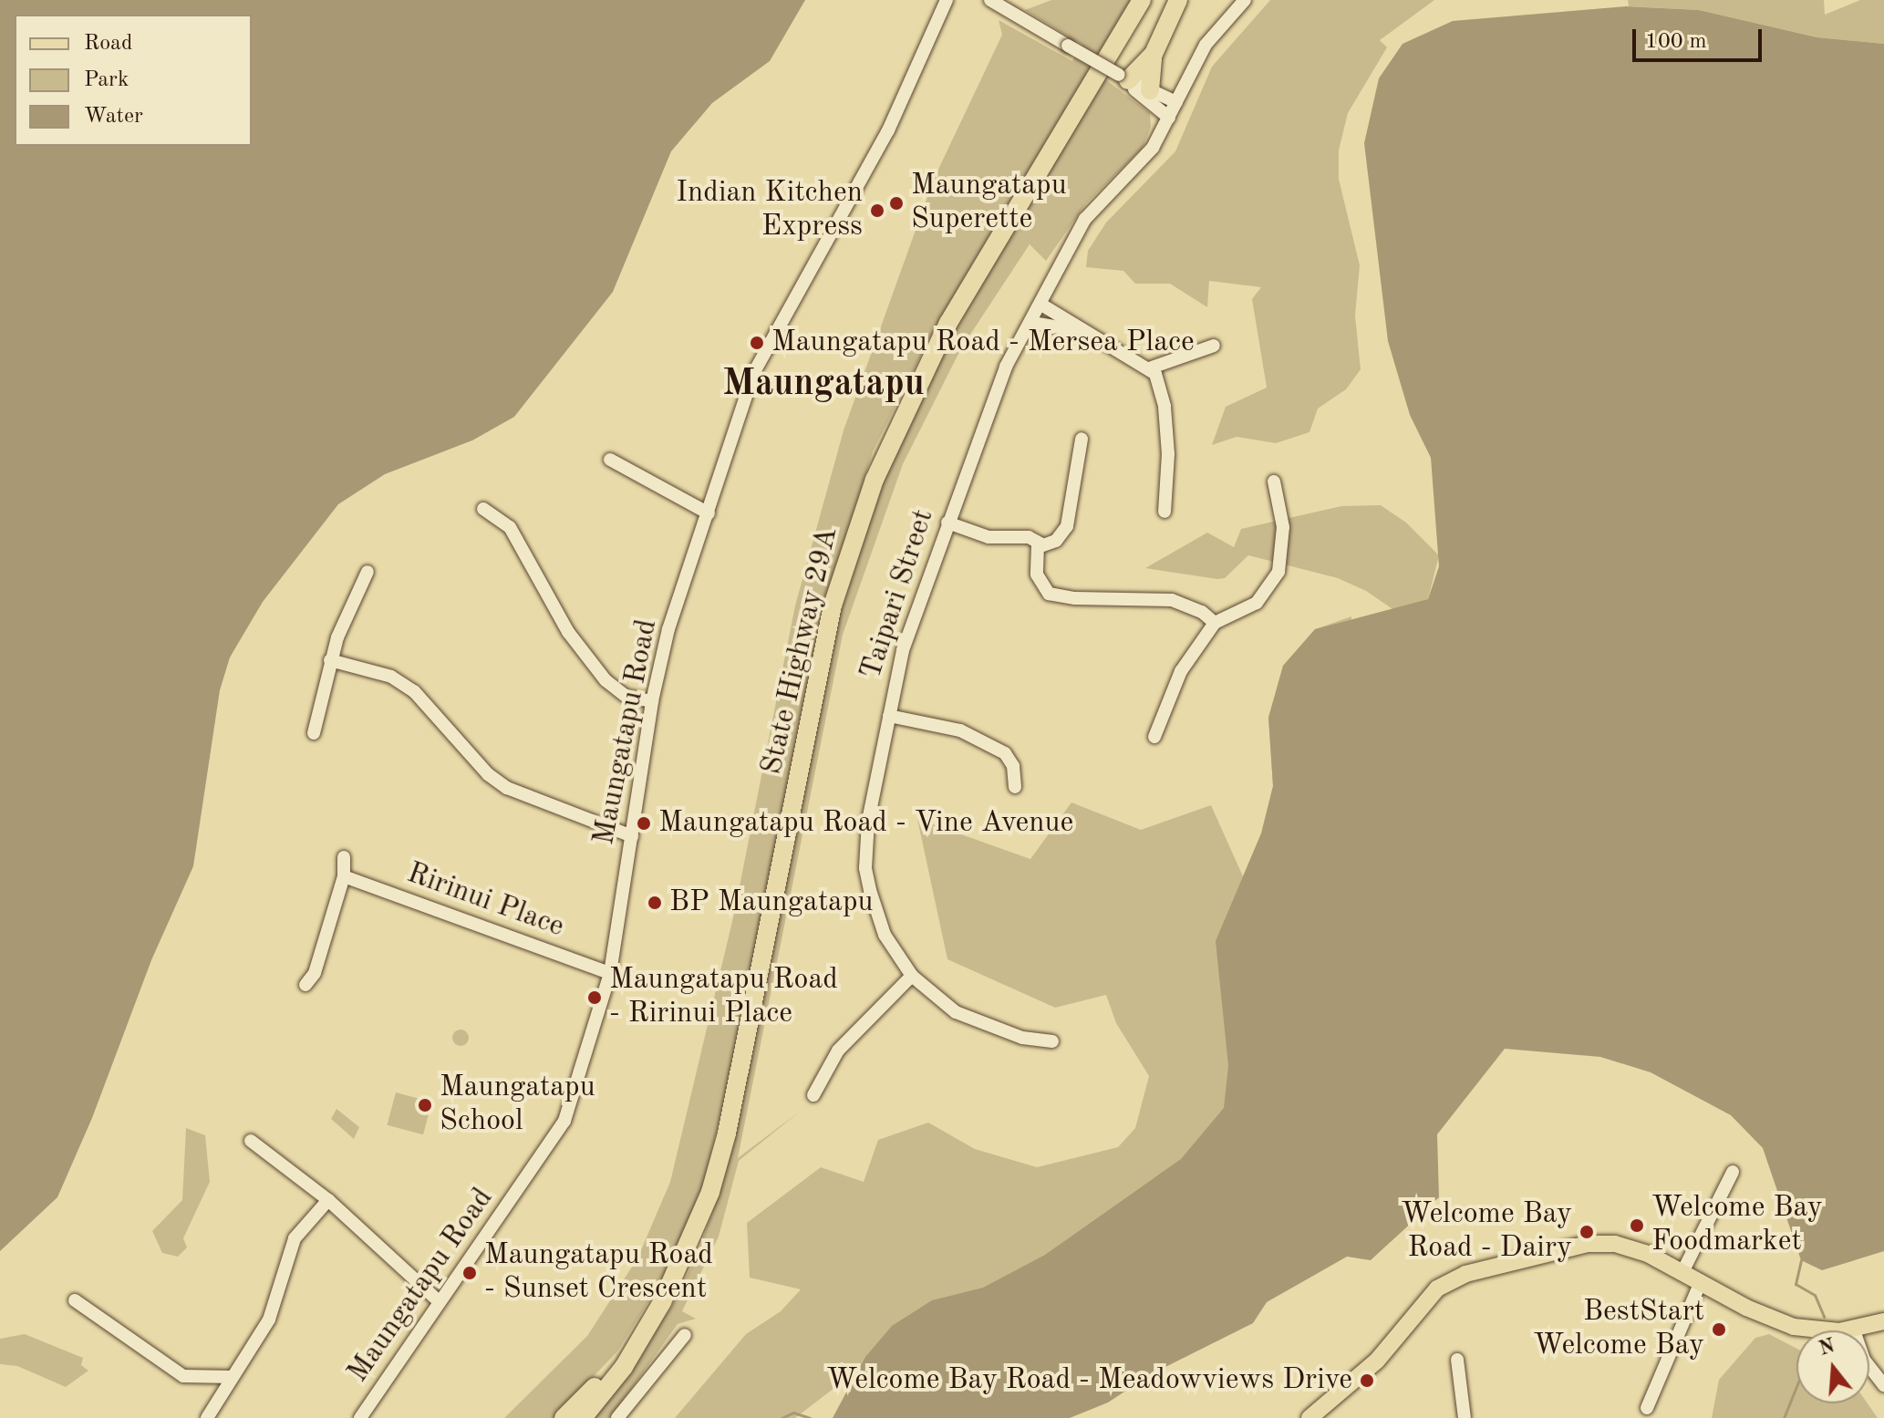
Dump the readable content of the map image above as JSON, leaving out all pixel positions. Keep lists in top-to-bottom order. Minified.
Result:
{"streets":{"highway":["State Highway 29A"],"street":["Taipari Street","Maungatapu Road","Ririnui Place"]},"crossings":[["Maungatapu Road","Ririnui Place"]],"districts":["Maungatapu"],"places":["Maungatapu Superette","Indian Kitchen Express","Maungatapu Road - Mersea Place","Maungatapu Road - Vine Avenue","BP Maungatapu","Maungatapu Road - Ririnui Place","Maungatapu School","Welcome Bay Foodmarket","Welcome Bay Road - Dairy","Maungatapu Road - Sunset Crescent","BestStart Welcome Bay","Welcome Bay Road - Meadowviews Drive"],"legend":["Road","Park","Water"],"scale_bar":"100 m","north":"top"}
